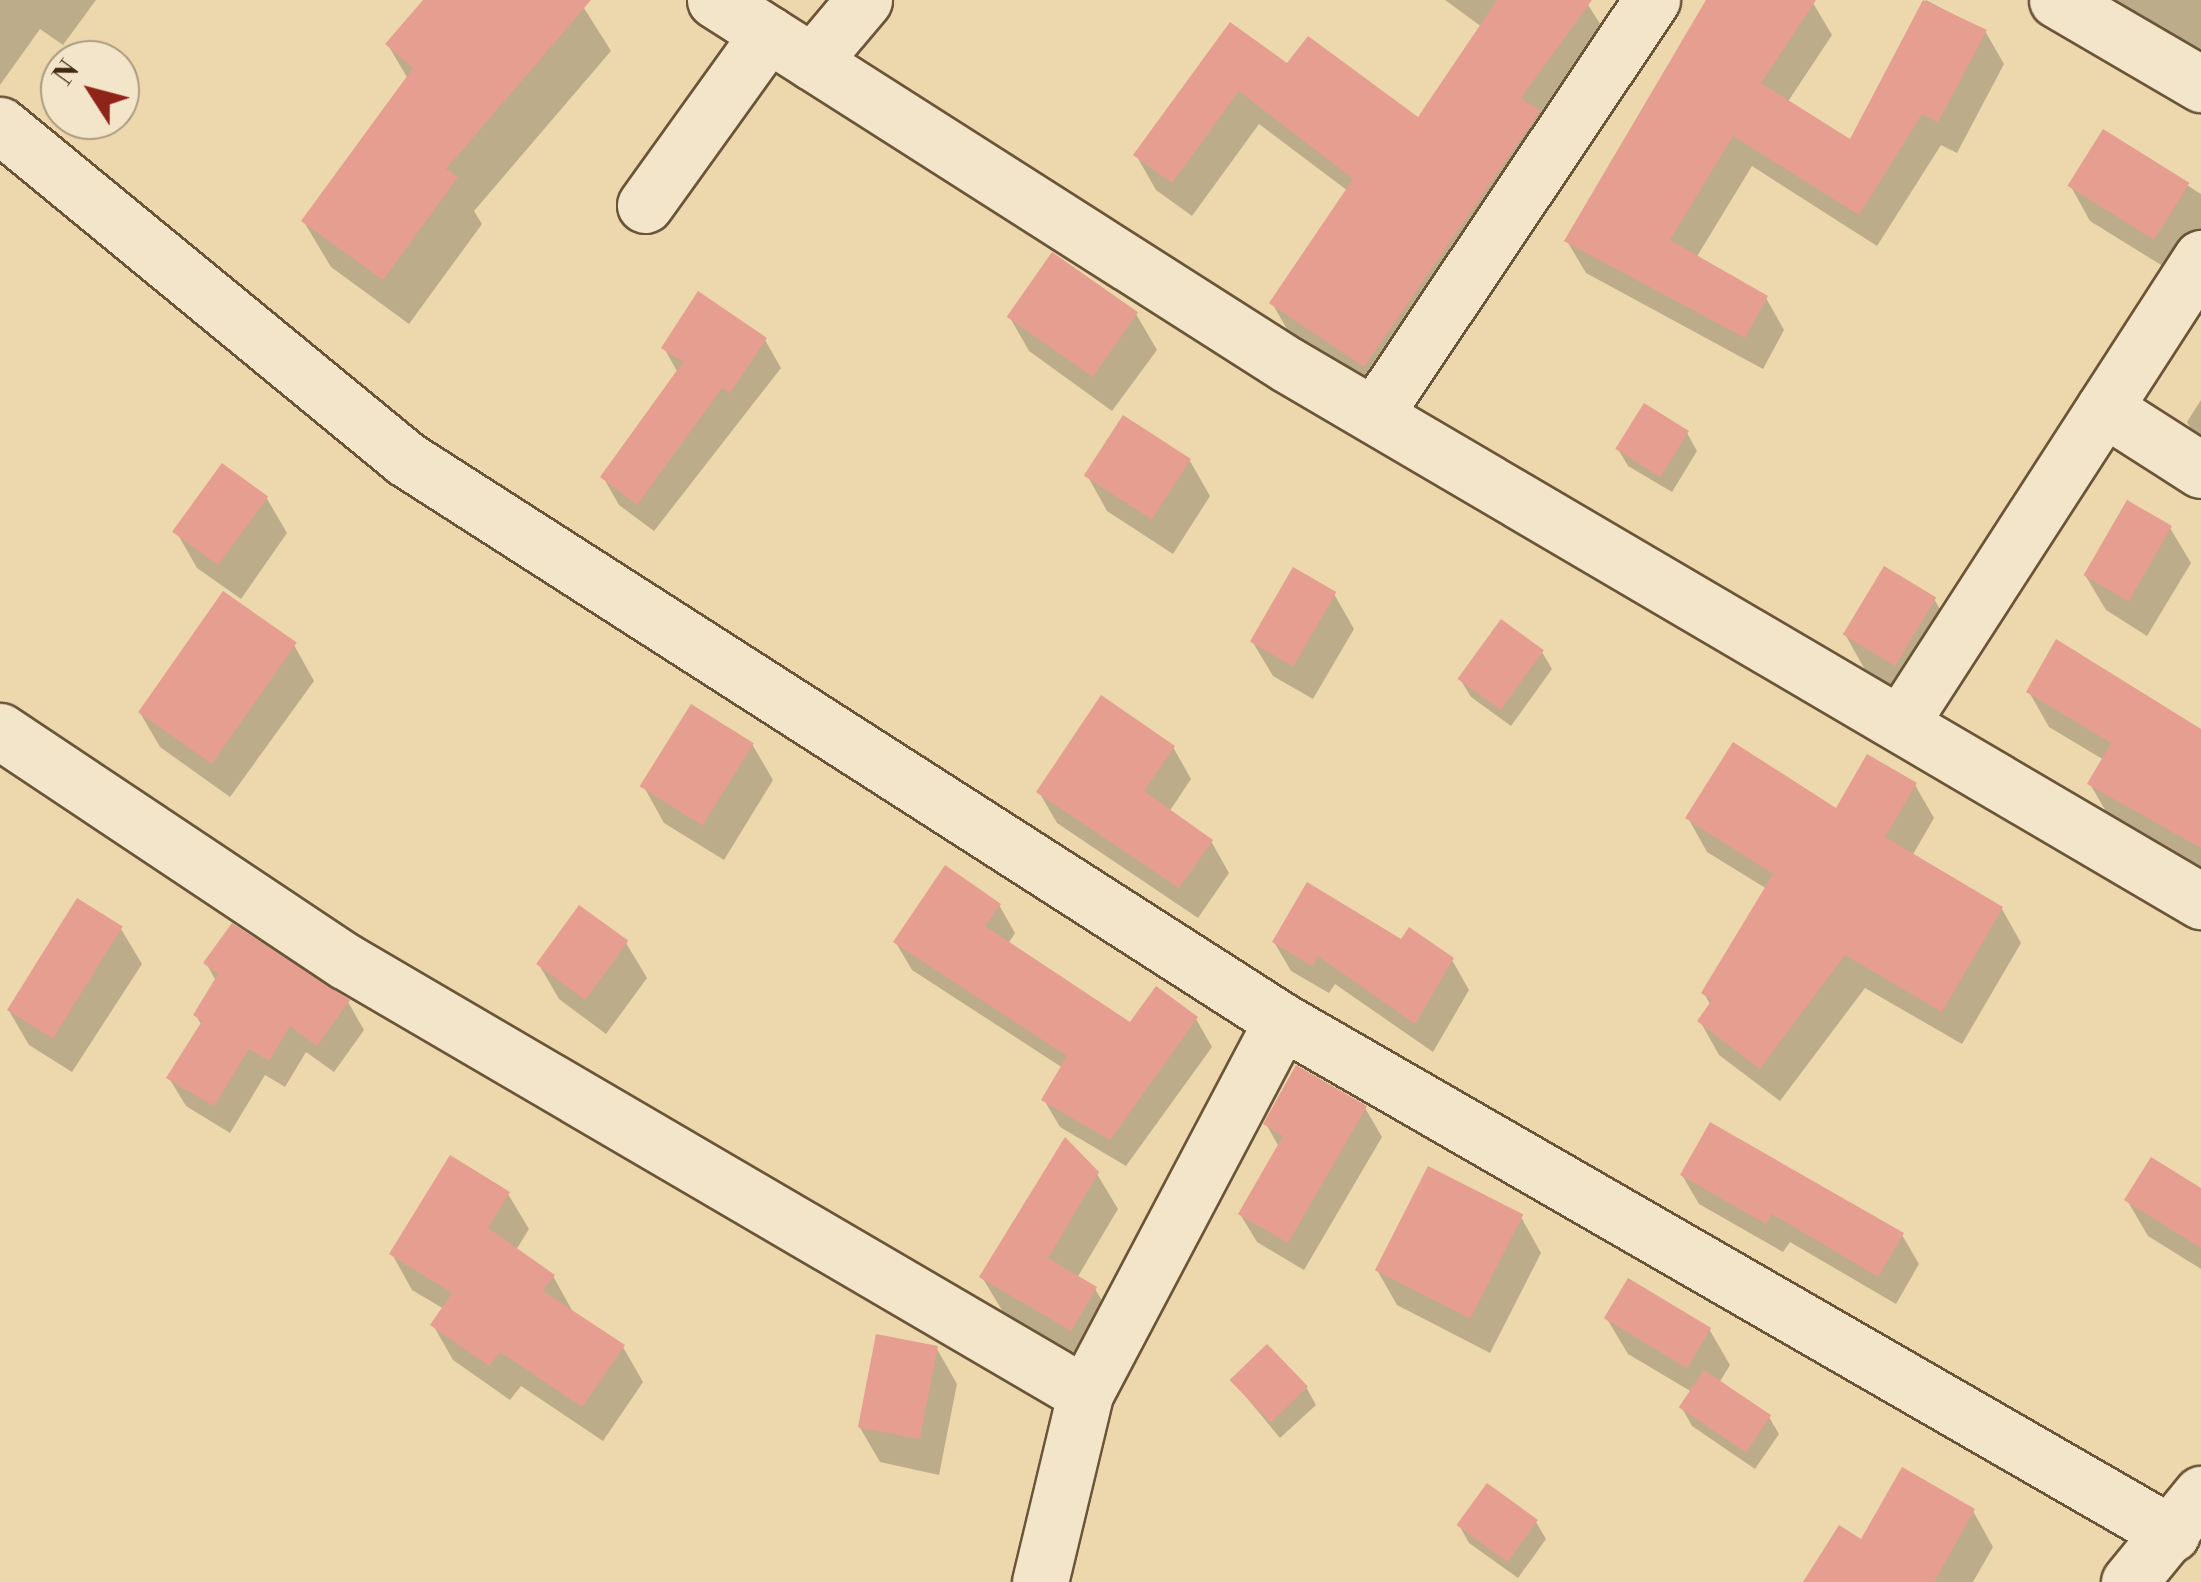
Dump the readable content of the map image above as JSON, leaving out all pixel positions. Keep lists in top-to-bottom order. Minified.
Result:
{"north":"top left"}
